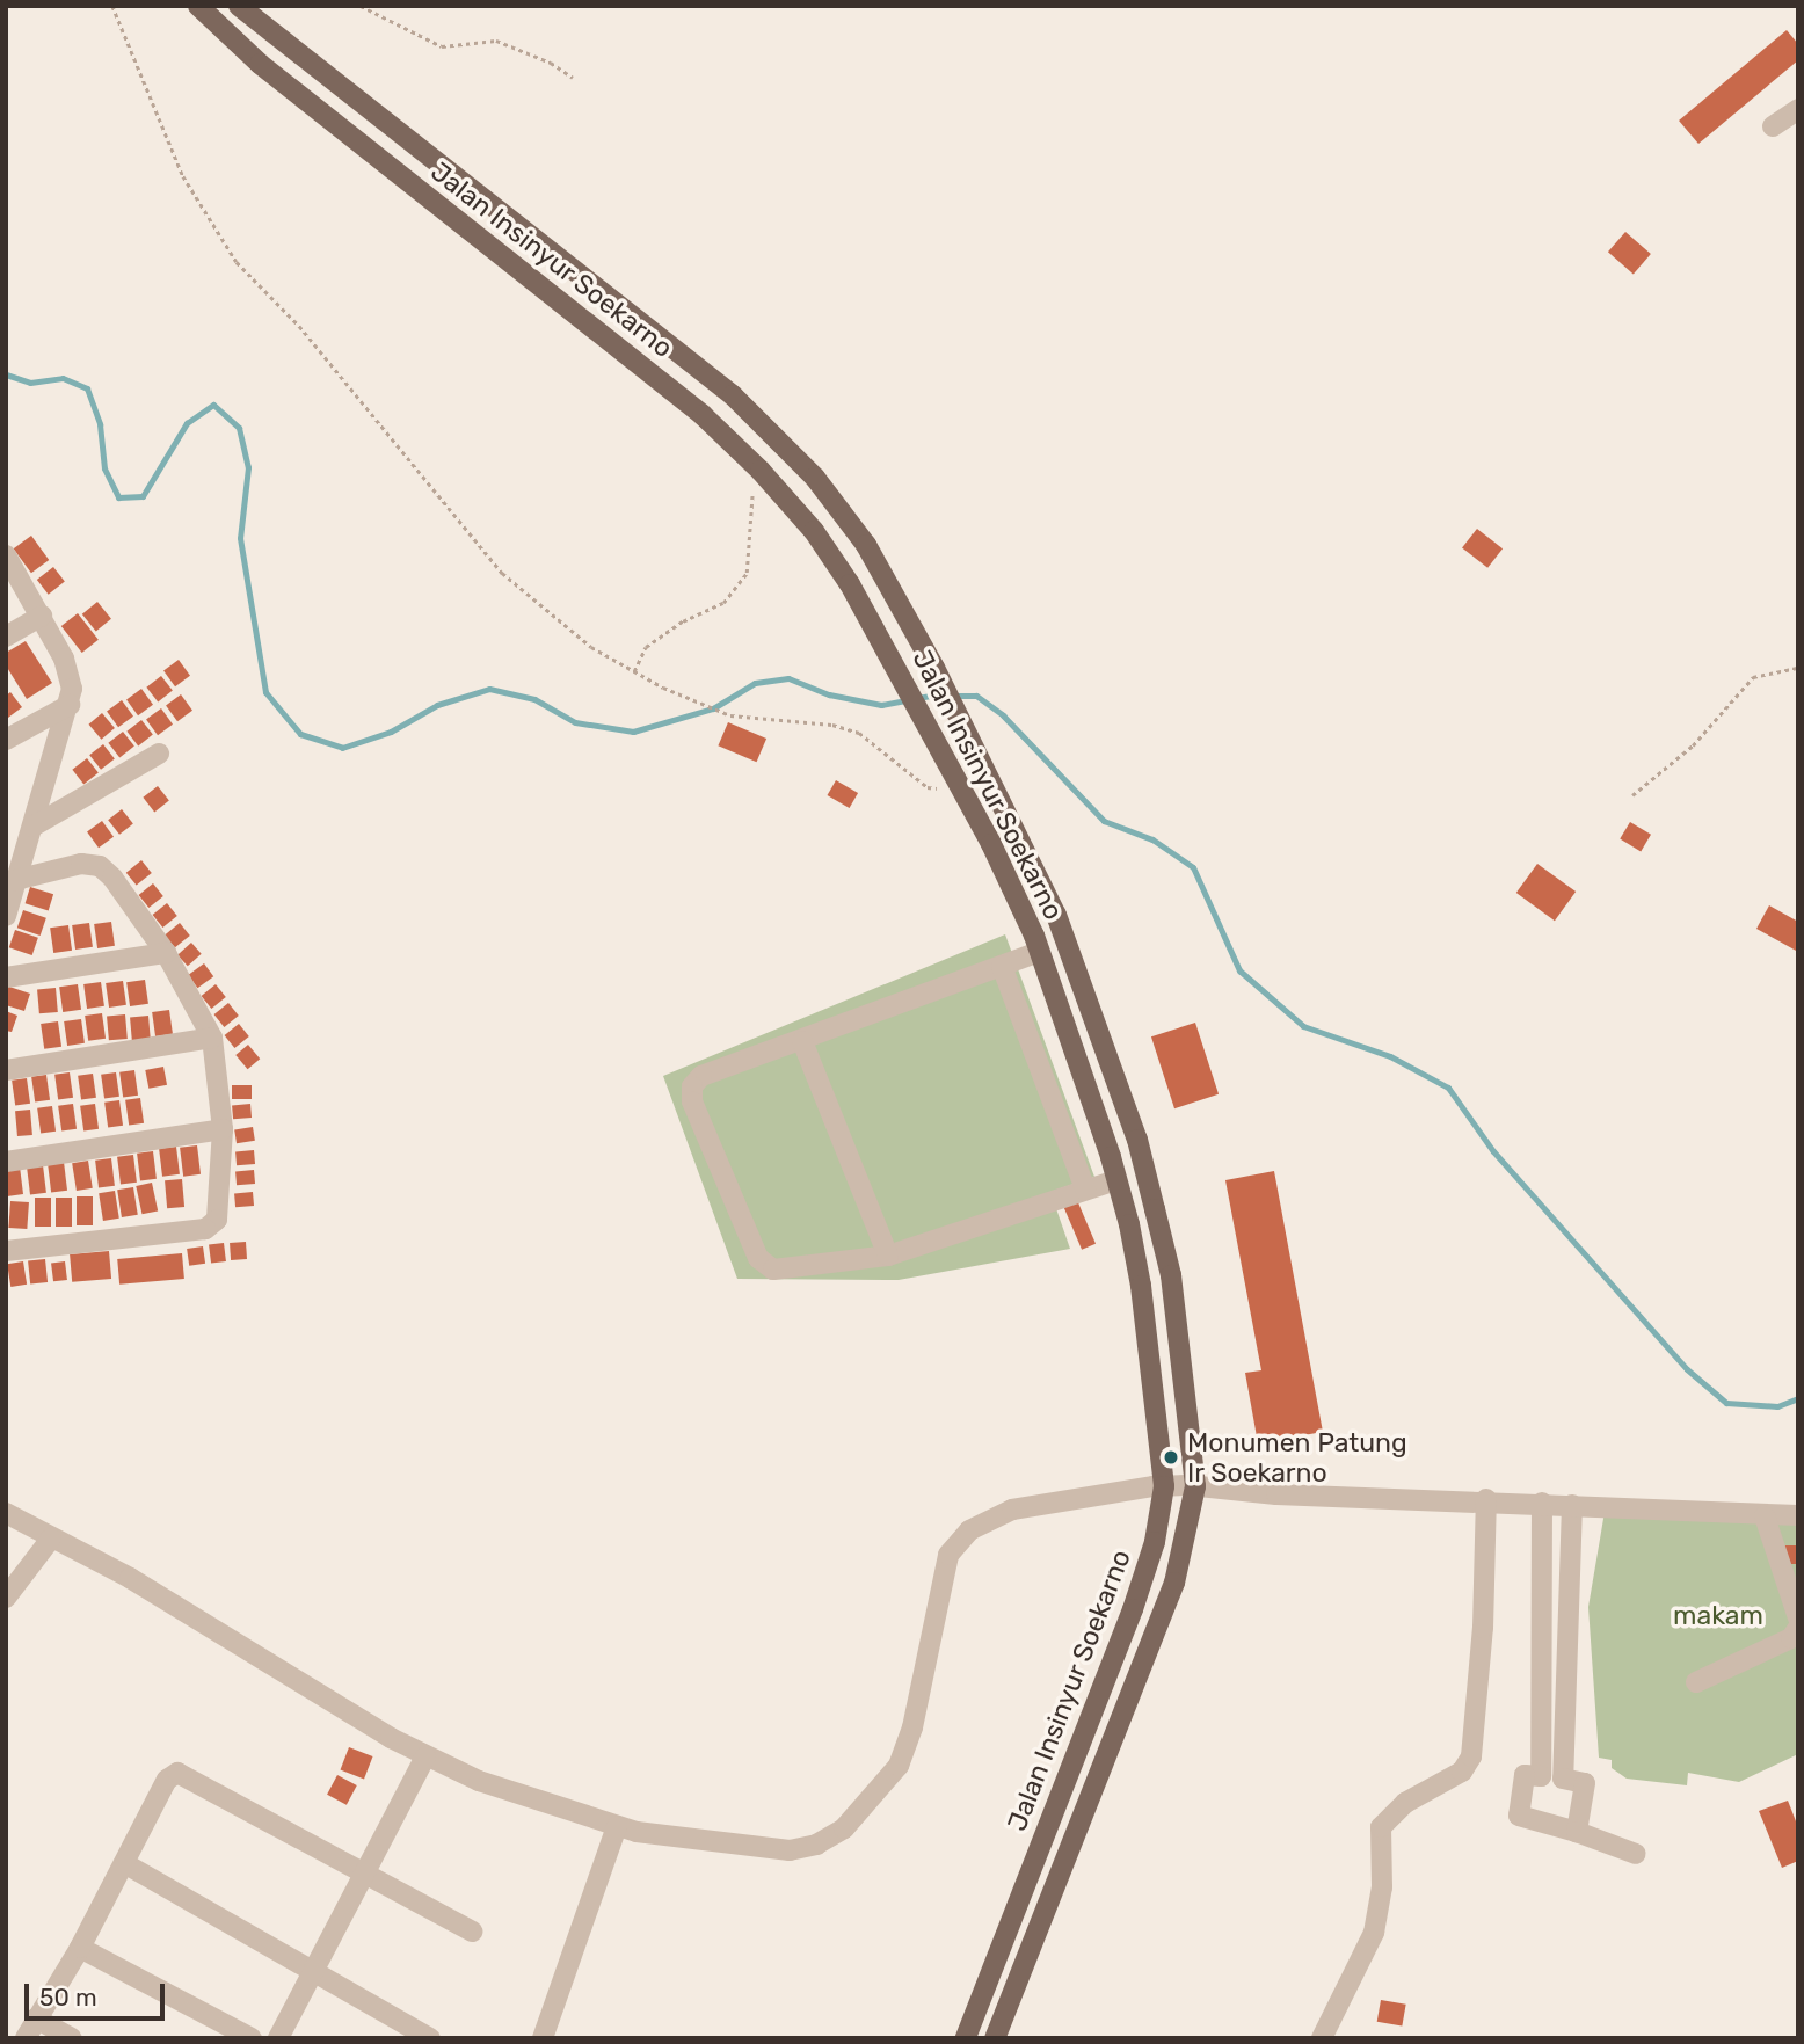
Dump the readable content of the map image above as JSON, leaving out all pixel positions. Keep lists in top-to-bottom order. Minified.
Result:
{"streets":{"main road":["Jalan Insinyur Soekarno"]},"parks":["makam"],"places":["Monumen Patung Ir Soekarno"],"scale_bar":"50 m"}
